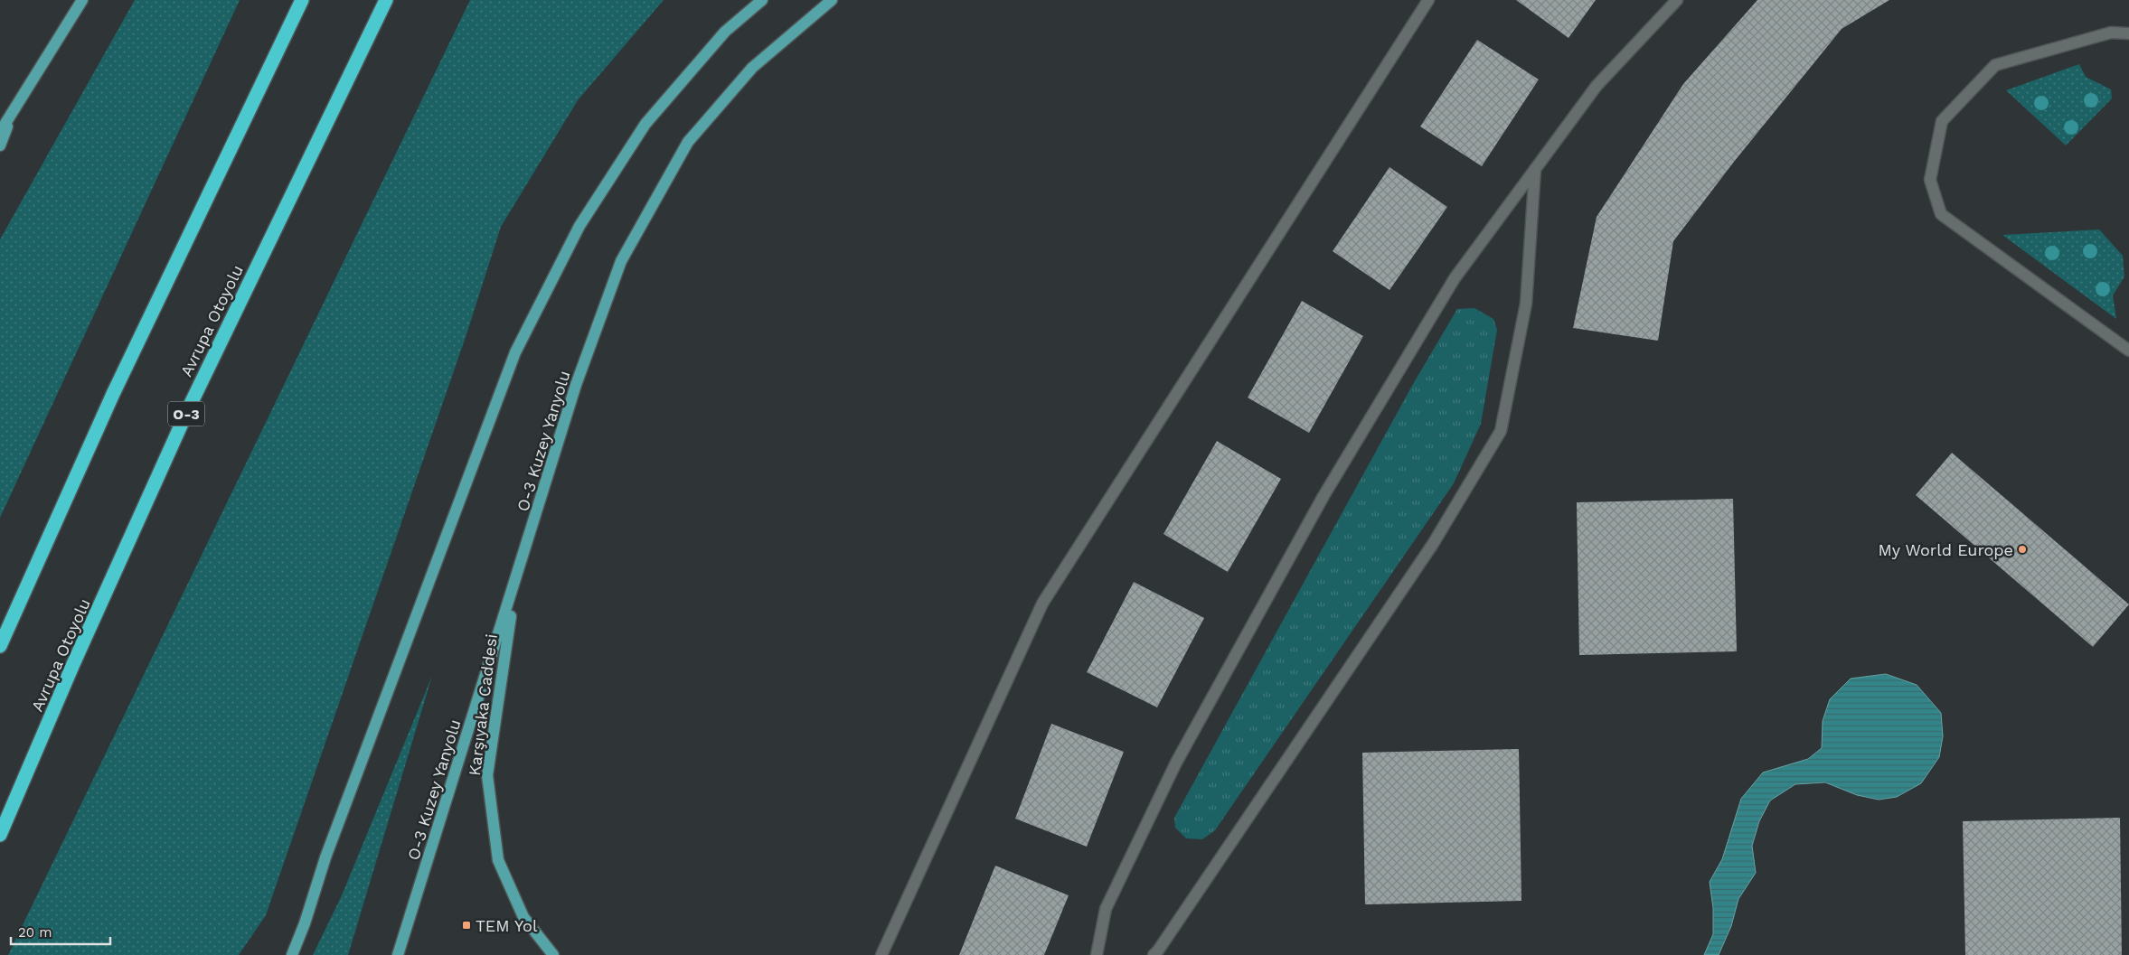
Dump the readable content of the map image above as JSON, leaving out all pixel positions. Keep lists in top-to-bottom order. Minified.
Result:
{"streets":{"highway":["Avrupa Otoyolu","O-3"],"main road":["O-3 Kuzey Yanyolu","Karşıyaka Caddesi"]},"crossings":[["O-3 Kuzey Yanyolu","Karşıyaka Caddesi"]],"places":{"other":["My World Europe"],"transit":["TEM Yol"]},"scale_bar":"20 m"}
